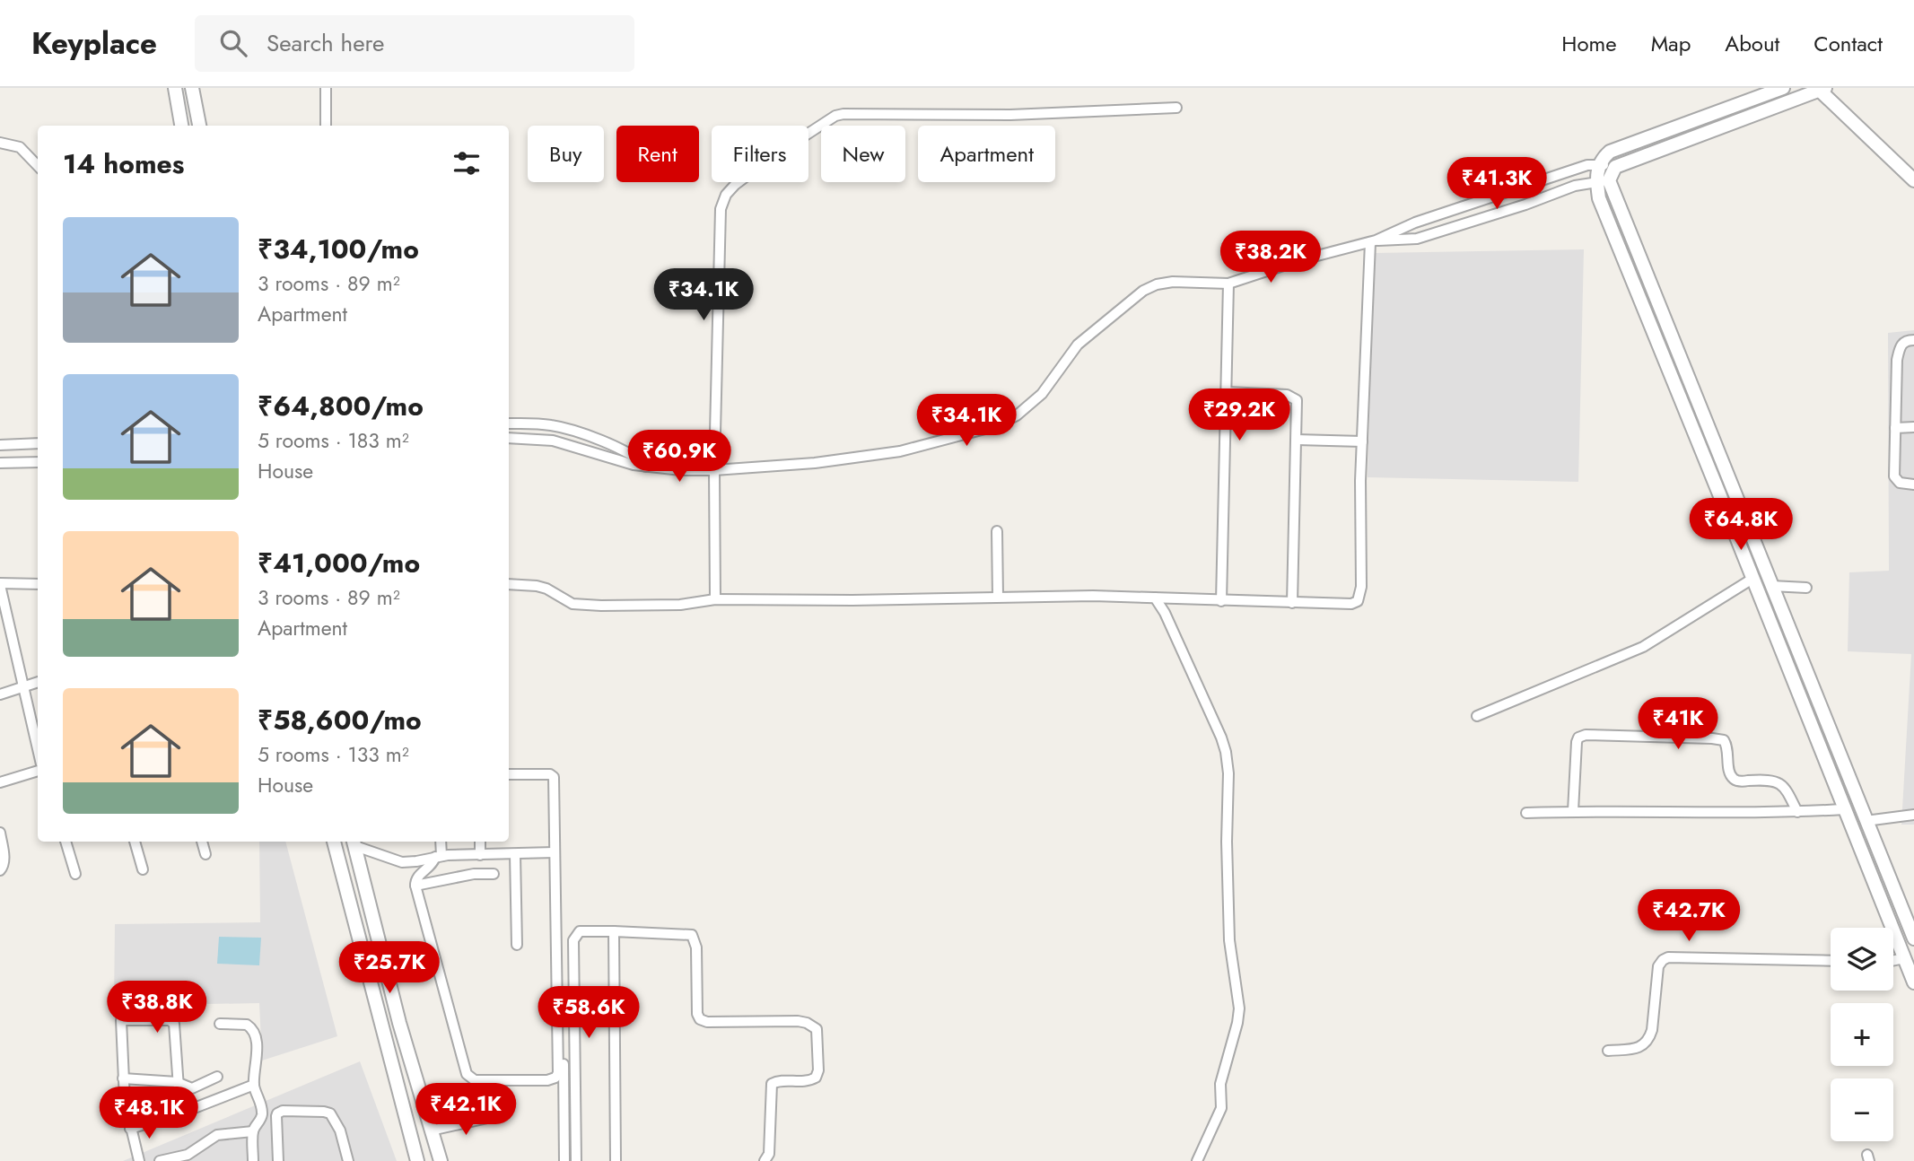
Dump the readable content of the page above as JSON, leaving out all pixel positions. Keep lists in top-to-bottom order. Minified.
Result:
{"page":{"header":"Keyplace","search":"Search here","nav":["Home","Map","About","Contact"],"chip":["Buy","Rent","Filters","New","Apartment"],"heading":"14 homes","price":["₹41.3K","₹38.2K","₹34.1K","₹29.2K","₹34.1K","₹60.9K","₹64.8K","₹41K","₹42.7K","₹25.7K","₹38.8K","₹58.6K","₹42.1K","₹48.1K"],"list":[{"name":"₹34,100/mo","note":"3 rooms · 89 m² · Apartment"},{"name":"₹64,800/mo","note":"5 rooms · 183 m² · House"},{"name":"₹41,000/mo","note":"3 rooms · 89 m² · Apartment"},{"name":"₹58,600/mo","note":"5 rooms · 133 m² · House"}],"map_buttons":["+","−"]}}
